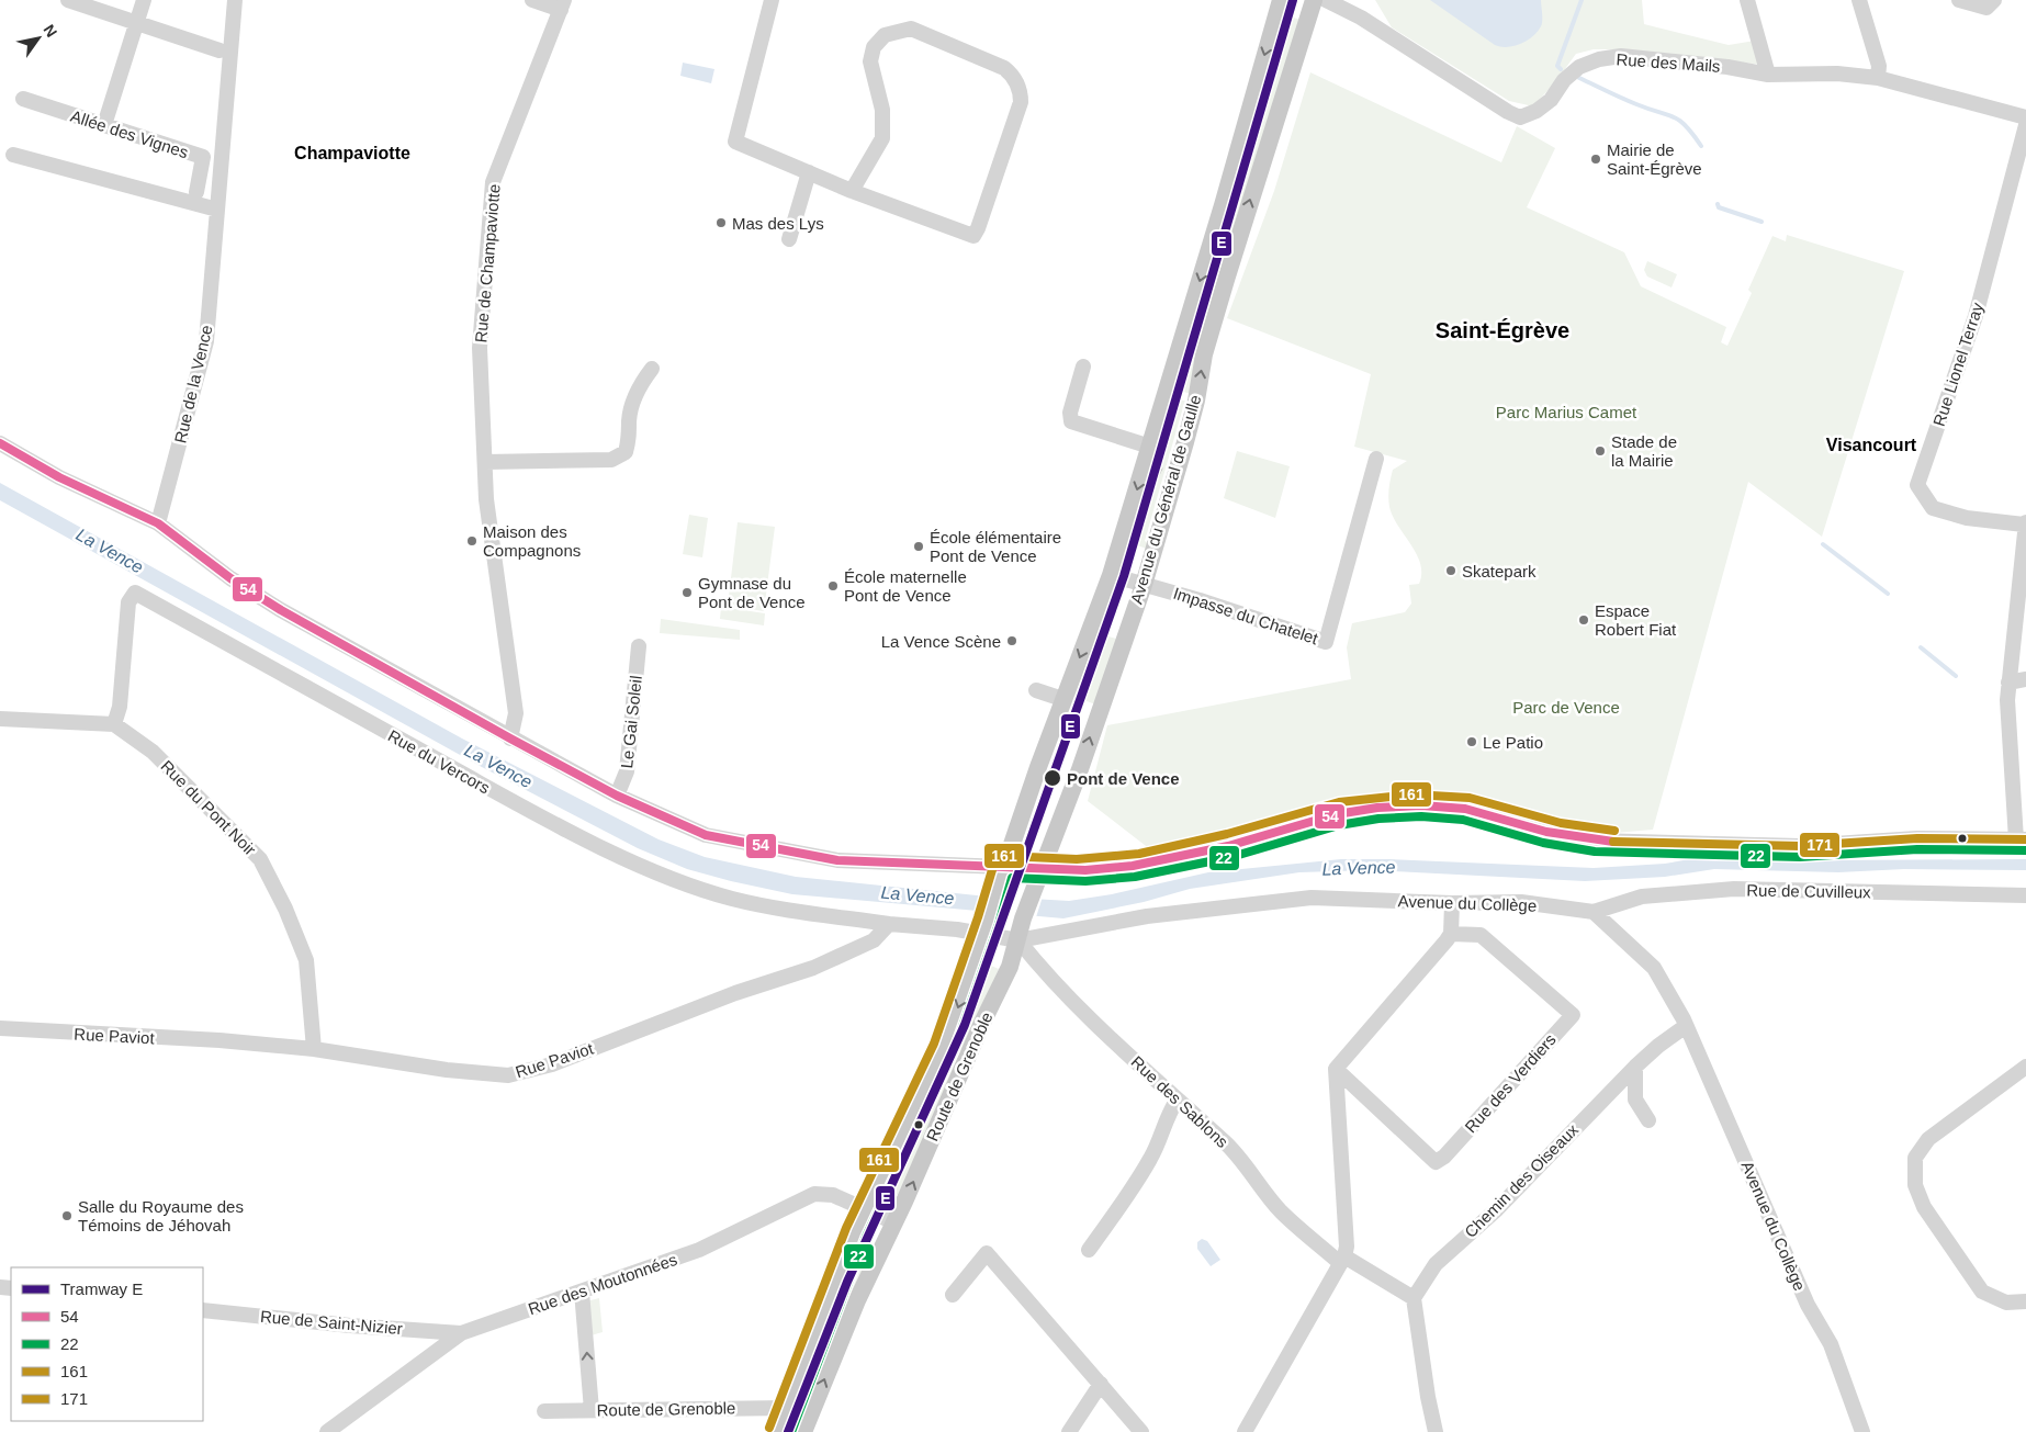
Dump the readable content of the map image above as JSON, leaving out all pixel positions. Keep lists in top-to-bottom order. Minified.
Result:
{"streets":{"main road":["Avenue du Général de Gaulle","Route de Grenoble"],"street":["Rue des Mails","Allée des Vignes","Rue de Champaviotte","Rue Lionel Terray","Rue de la Vence","Impasse du Chatelet","Le Gai Soleil","Rue du Vercors","Rue du Pont Noir","Rue de Cuvilleux","Avenue du Collège","Rue Paviot","Rue des Verdiers","Rue des Sablons","Chemin des Oiseaux","Rue des Moutonnées","Rue de Saint-Nizier"]},"crossings":[["Avenue du Général de Gaulle","Impasse du Chatelet"],["Avenue du Général de Gaulle","Route de Grenoble"],["Rue du Vercors","Rue du Pont Noir"],["Rue du Vercors","Rue Paviot"],["Rue du Pont Noir","Rue Paviot"],["Rue de Cuvilleux","Avenue du Collège"],["Avenue du Collège","Route de Grenoble"],["Avenue du Collège","Rue des Sablons"],["Avenue du Collège","Chemin des Oiseaux"],["Route de Grenoble","Rue des Sablons"],["Route de Grenoble","Rue des Moutonnées"],["Rue des Sablons","Chemin des Oiseaux"],["Rue des Moutonnées","Rue de Saint-Nizier"]],"districts":["Champaviotte","Saint-Égrève","Visancourt"],"water":["La Vence"],"parks":["Parc Marius Camet","Parc de Vence"],"places":["Mairie de Saint-Égrève","Mas des Lys","Stade de la Mairie","Maison des Compagnons","École élémentaire Pont de Vence","Skatepark","École maternelle Pont de Vence","Gymnase du Pont de Vence","Espace Robert Fiat","La Vence Scène","Le Patio","Pont de Vence","Salle du Royaume des Témoins de Jéhovah"],"lines":["tram line E","transit line 54","transit line 161","transit line 22","transit line 171"],"legend":["Tramway E","54","22","161","171"],"north":"top right"}
